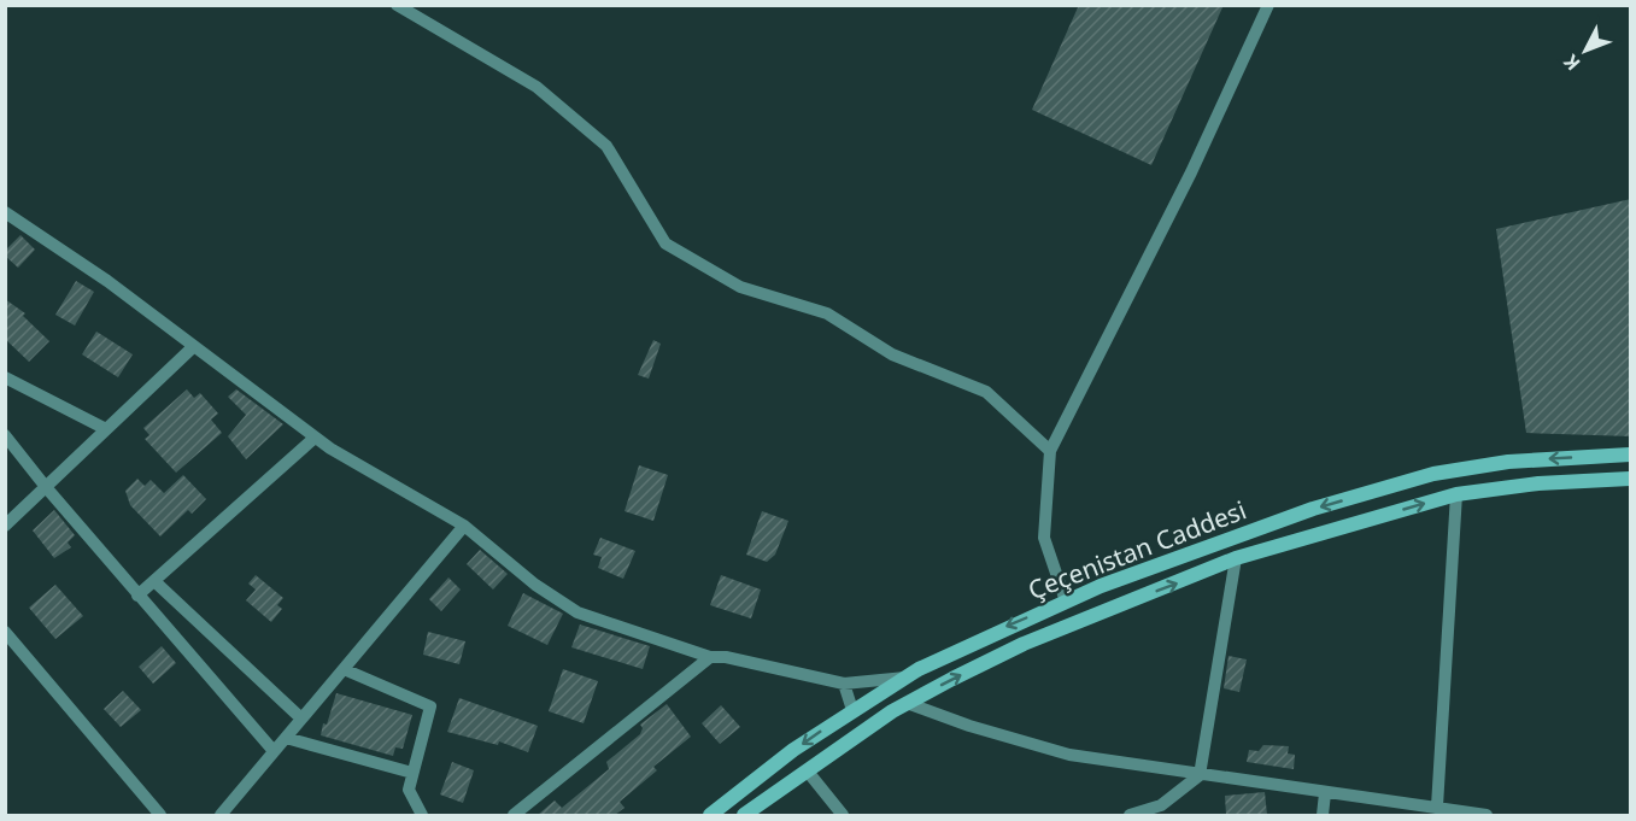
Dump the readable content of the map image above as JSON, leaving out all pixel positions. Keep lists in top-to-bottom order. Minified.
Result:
{"streets":{"main road":["Çeçenistan Caddesi"]},"north":"bottom left"}
